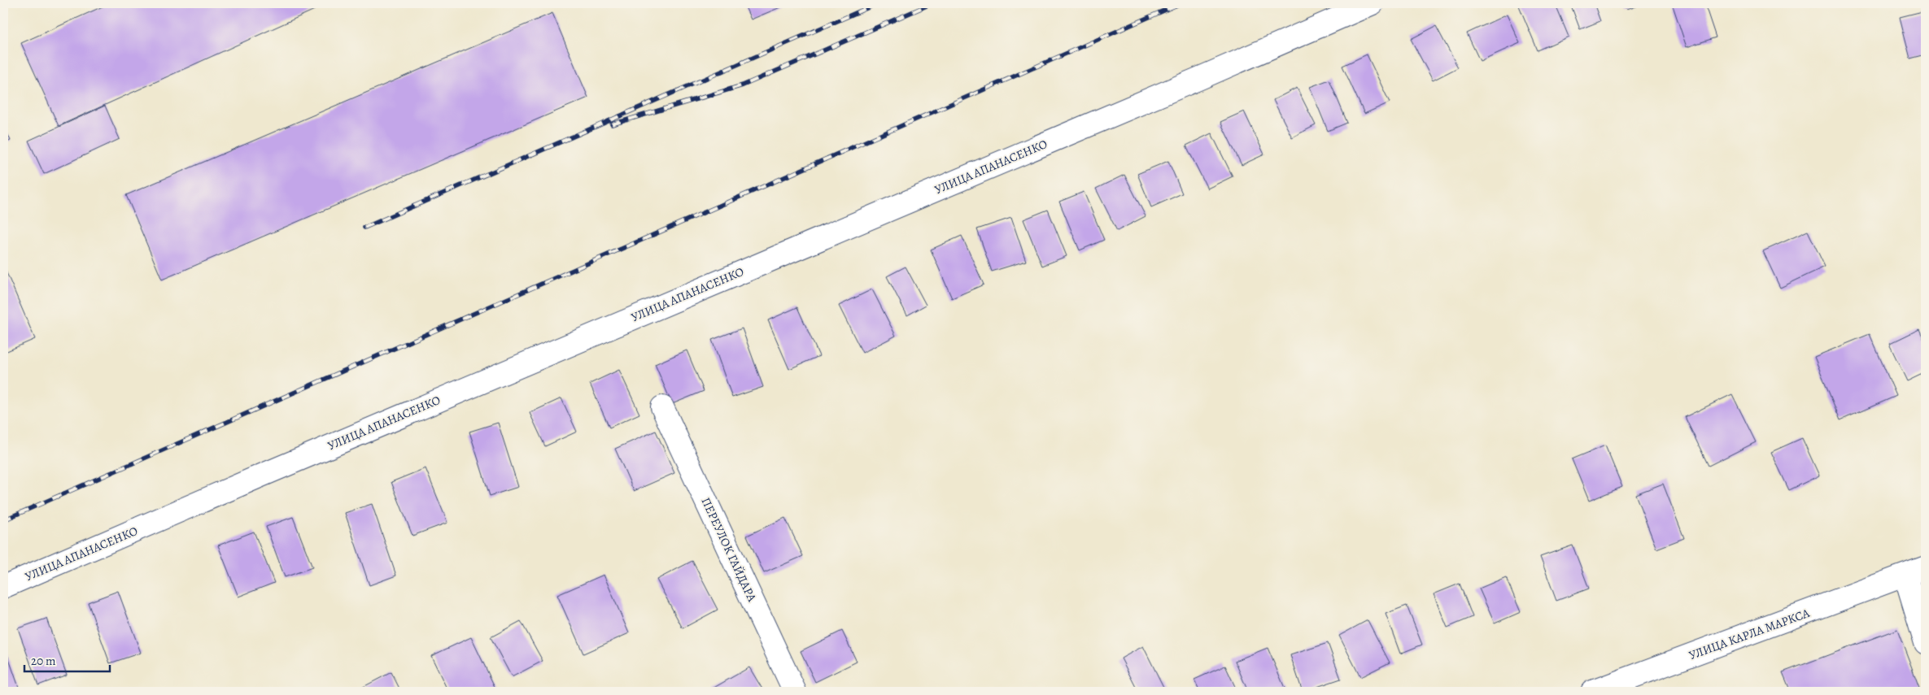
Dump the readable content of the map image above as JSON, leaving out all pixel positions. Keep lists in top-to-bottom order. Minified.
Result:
{"streets":{"street":["УЛИЦА АПАНАСЕНКО","ПЕРЕУЛОК ГАЙДАРА","УЛИЦА КАРЛА МАРКСА"]},"scale_bar":"20 m"}
